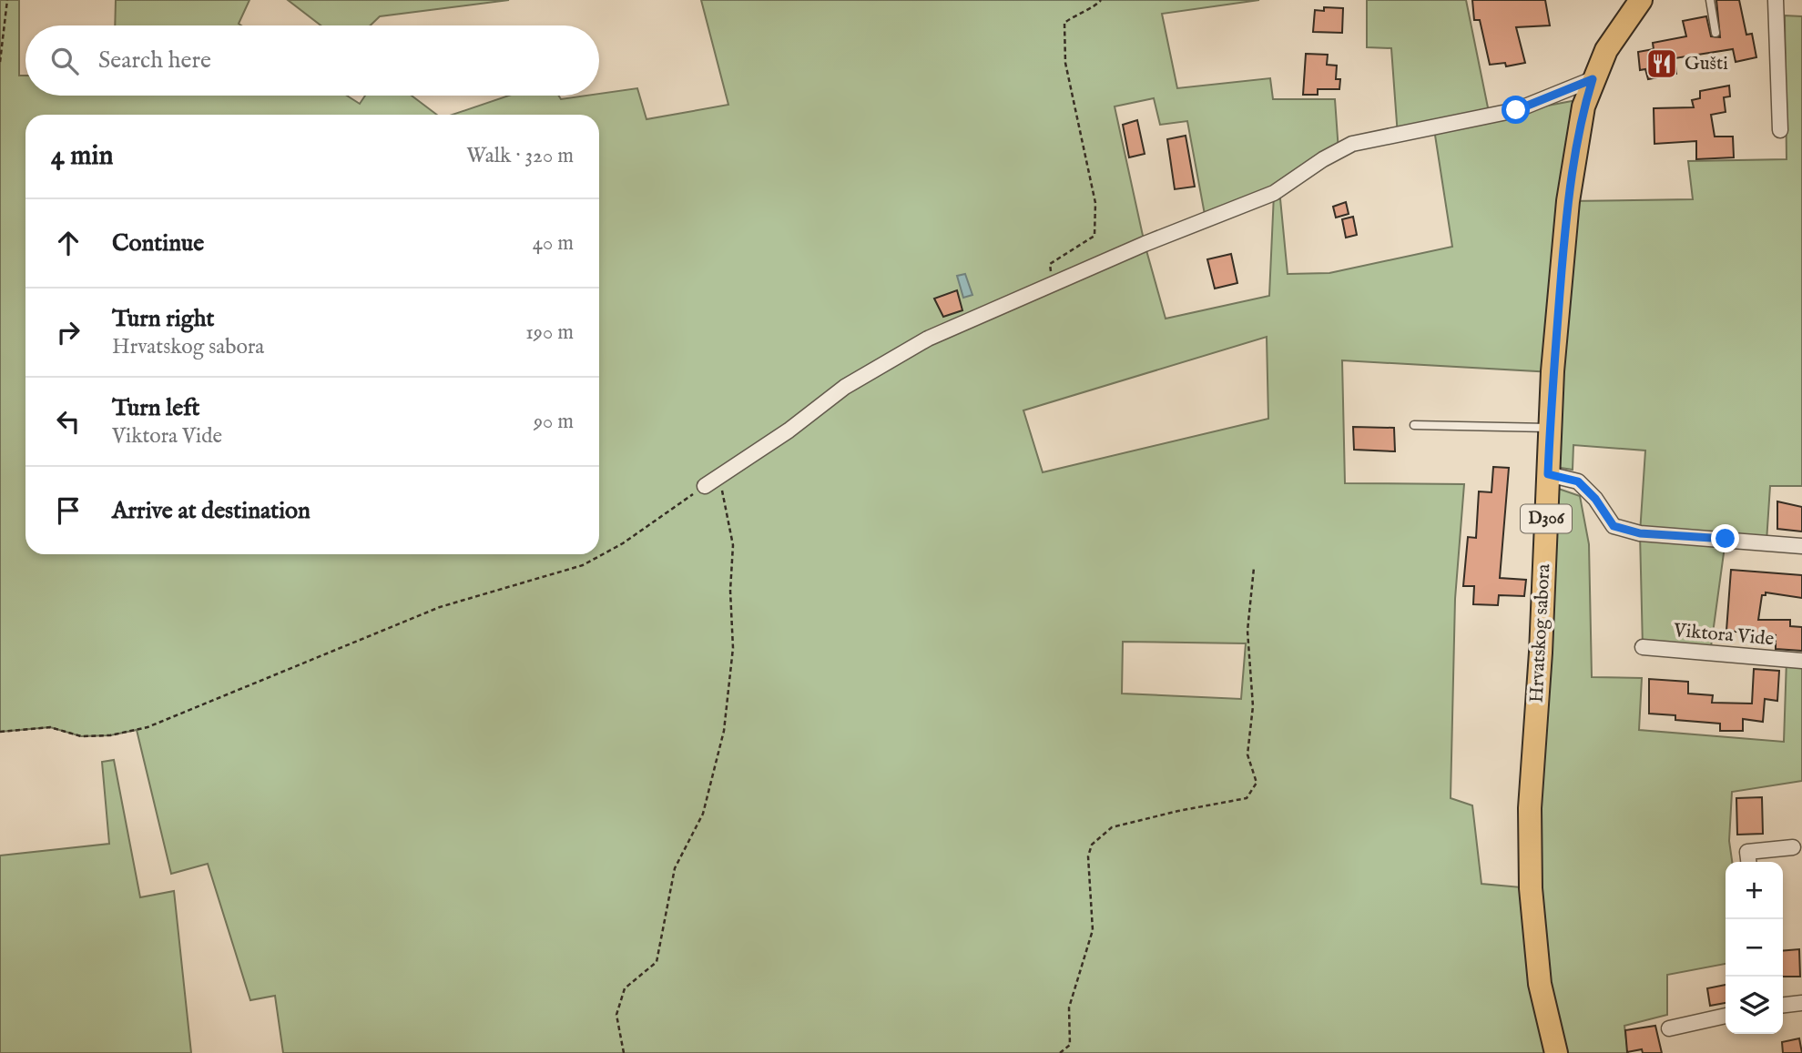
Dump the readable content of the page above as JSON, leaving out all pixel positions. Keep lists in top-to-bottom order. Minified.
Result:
{"streets":{"main road":["D306","Hrvatskog sabora"],"street":["Viktora Vide"]},"places":{"restaurant":["Gušti"]},"page":{"search":"Search here","heading":["4 min","Walk · 320 m"],"list":[["Continue","40 m"],["Turn right","Hrvatskog sabora","190 m"],["Turn left","Viktora Vide","90 m"],"Arrive at destination"],"map_buttons":["+","−"]}}
